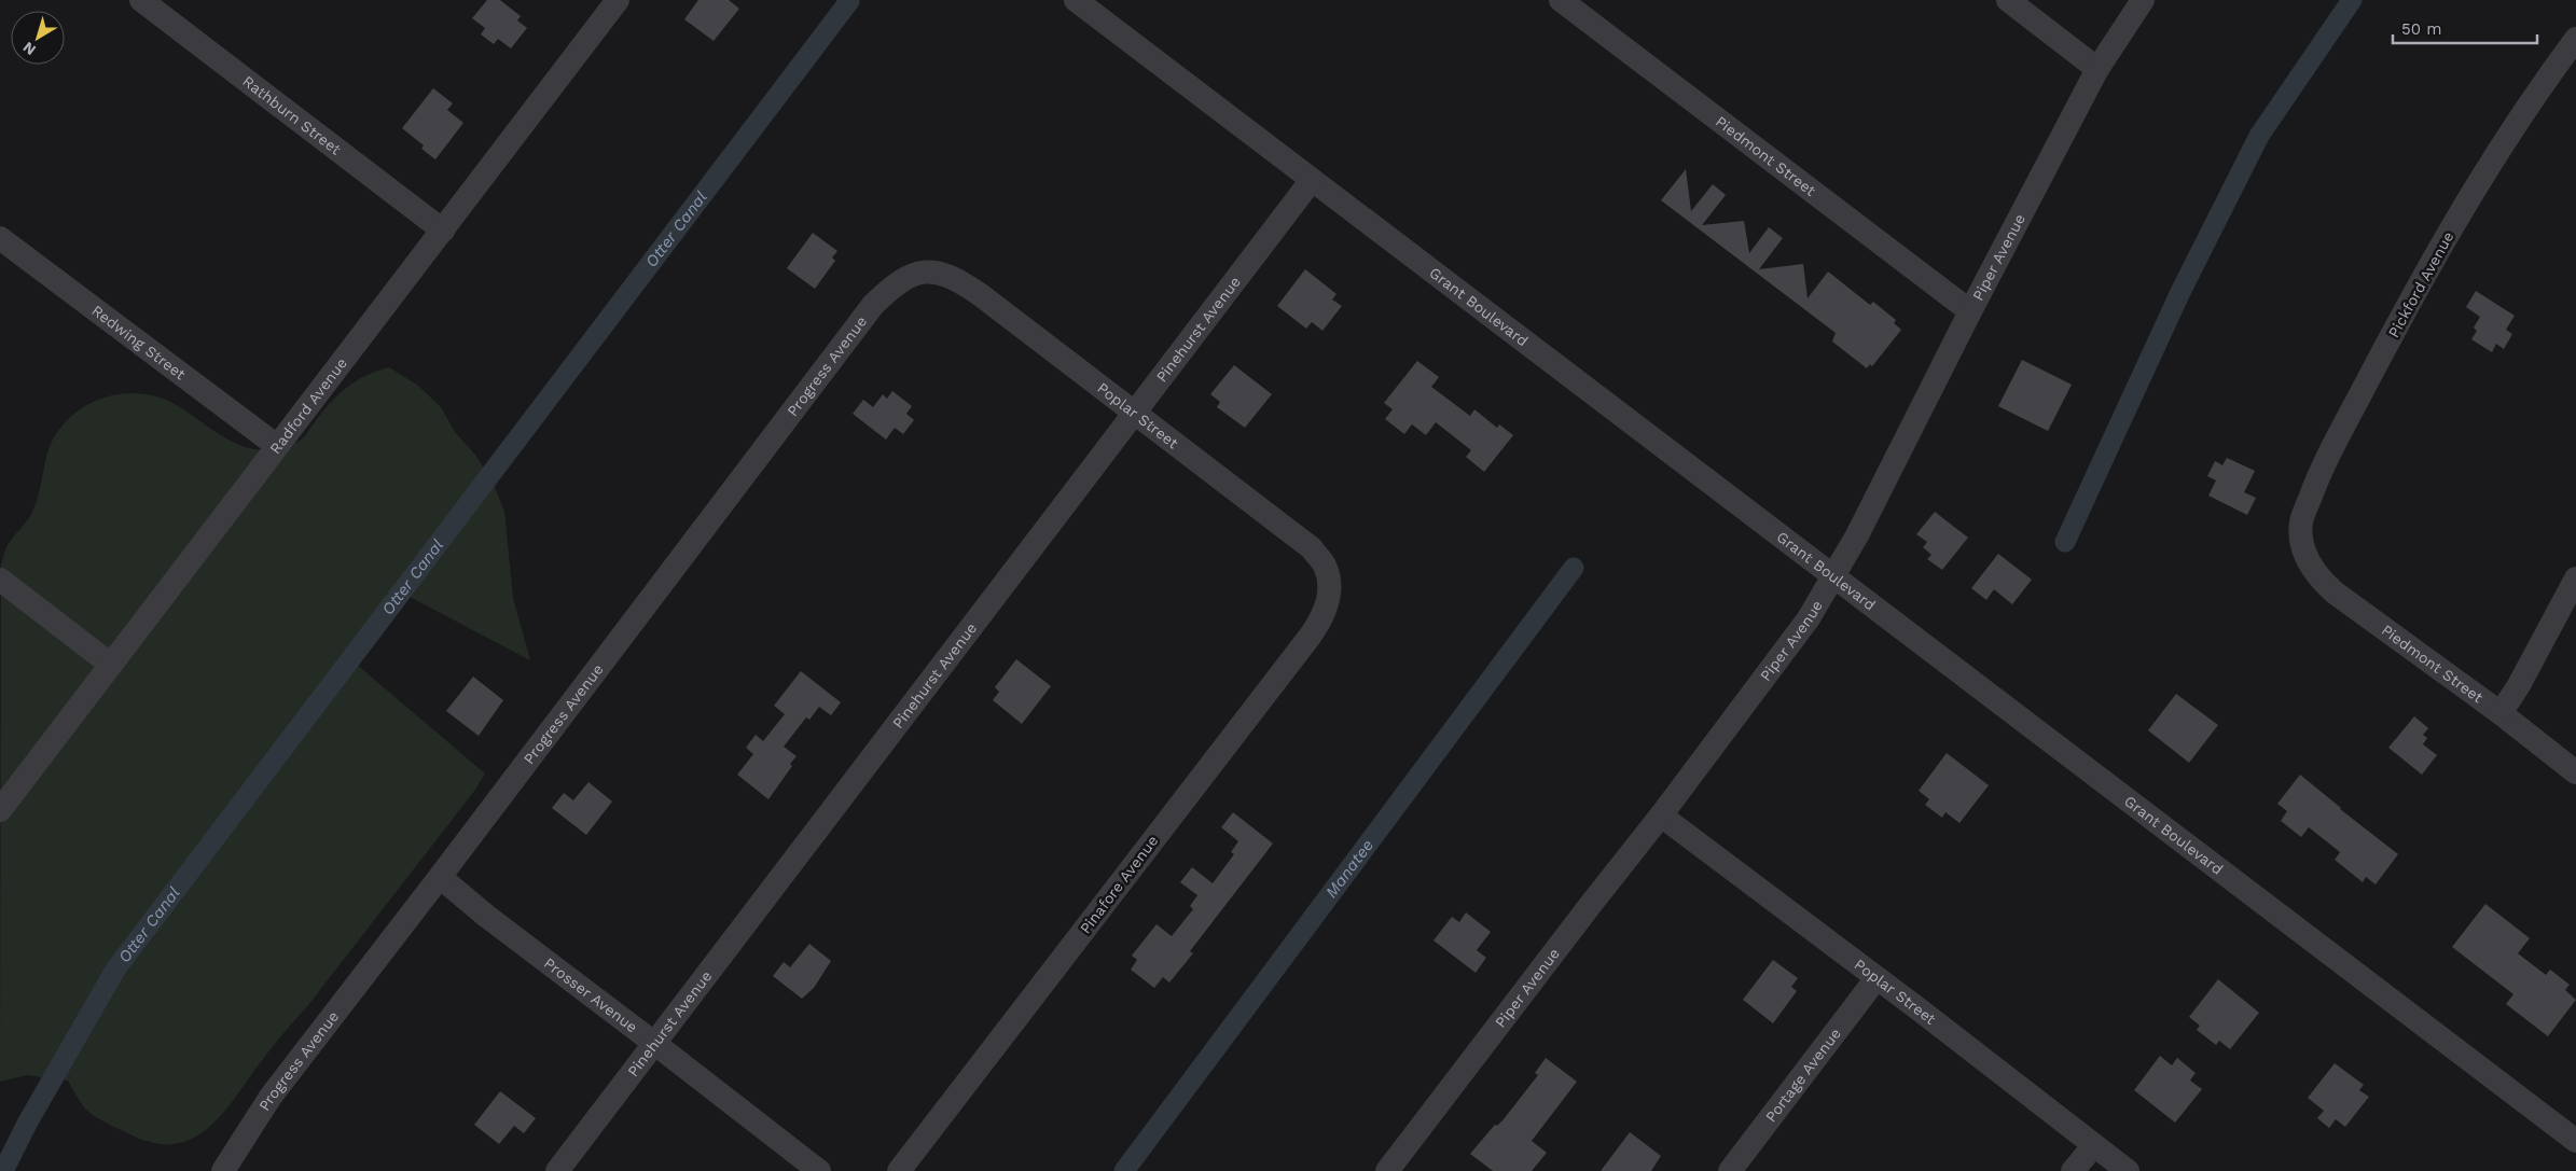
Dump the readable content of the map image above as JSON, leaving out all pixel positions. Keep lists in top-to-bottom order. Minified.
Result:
{"streets":{"street":["Rathburn Street","Piedmont Street","Piper Avenue","Pickford Avenue","Grant Boulevard","Pinehurst Avenue","Redwing Street","Progress Avenue","Radford Avenue","Poplar Street","Pinafore Avenue","Prosser Avenue","Portage Avenue"]},"crossings":[["Rathburn Street","Radford Avenue"],["Piedmont Street","Piper Avenue"],["Piedmont Street","Pickford Avenue"],["Piper Avenue","Grant Boulevard"],["Piper Avenue","Poplar Street"],["Grant Boulevard","Pinehurst Avenue"],["Pinehurst Avenue","Poplar Street"],["Pinehurst Avenue","Prosser Avenue"],["Redwing Street","Radford Avenue"],["Progress Avenue","Poplar Street"],["Progress Avenue","Prosser Avenue"],["Poplar Street","Pinafore Avenue"],["Poplar Street","Portage Avenue"]],"water":["Otter Canal","Manatee"],"scale_bar":"50 m","north":"bottom left"}
